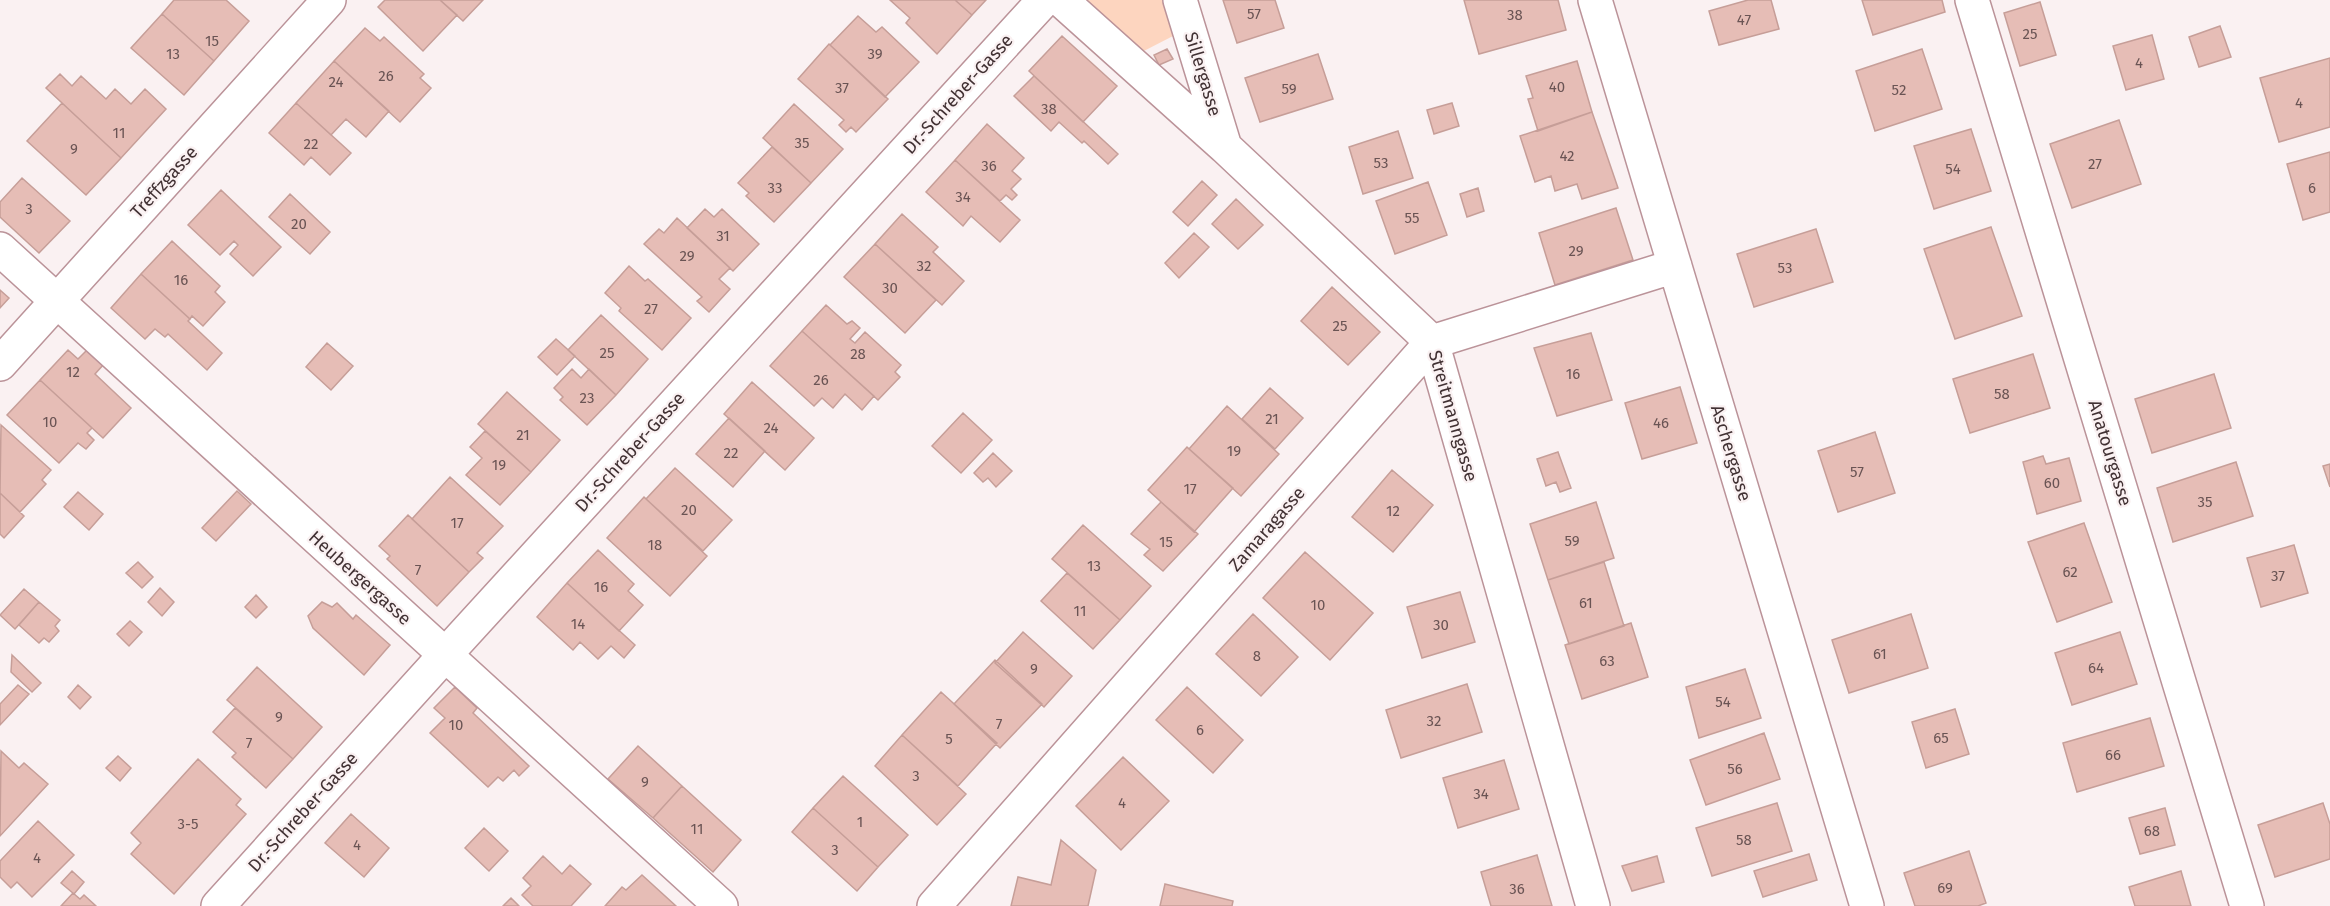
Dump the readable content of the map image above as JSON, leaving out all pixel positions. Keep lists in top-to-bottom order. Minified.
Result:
{"streets":{"street":["Sillergasse","Dr.-Schreber-Gasse","Treffzgasse","Streitmanngasse","Aschergasse","Anatourgasse","Zamaragasse","Heubergergasse"]},"crossings":[["Sillergasse","Streitmanngasse"],["Dr.-Schreber-Gasse","Heubergergasse"],["Treffzgasse","Heubergergasse"],["Streitmanngasse","Zamaragasse"]],"house_numbers":["57","38","47","25","15","13","39","4","26","24","40","37","59","52","4","38","11","35","22","9","42","53","27","36","54","33","6","34","3","55","20","31","29","29","32","53","16","30","27","25","25","28","12","16","26","58","23","21","10","46","24","21","19","22","19","57","60","17","35","20","12","17","59","15","18","13","7","62","37","16","61","10","11","14","30","61","8","63","64","9","54","9","32","7","10","6","65","5","7","66","56","3","9","34","4","1","3-5","11","68","58","4","3","4","69","36"]}
